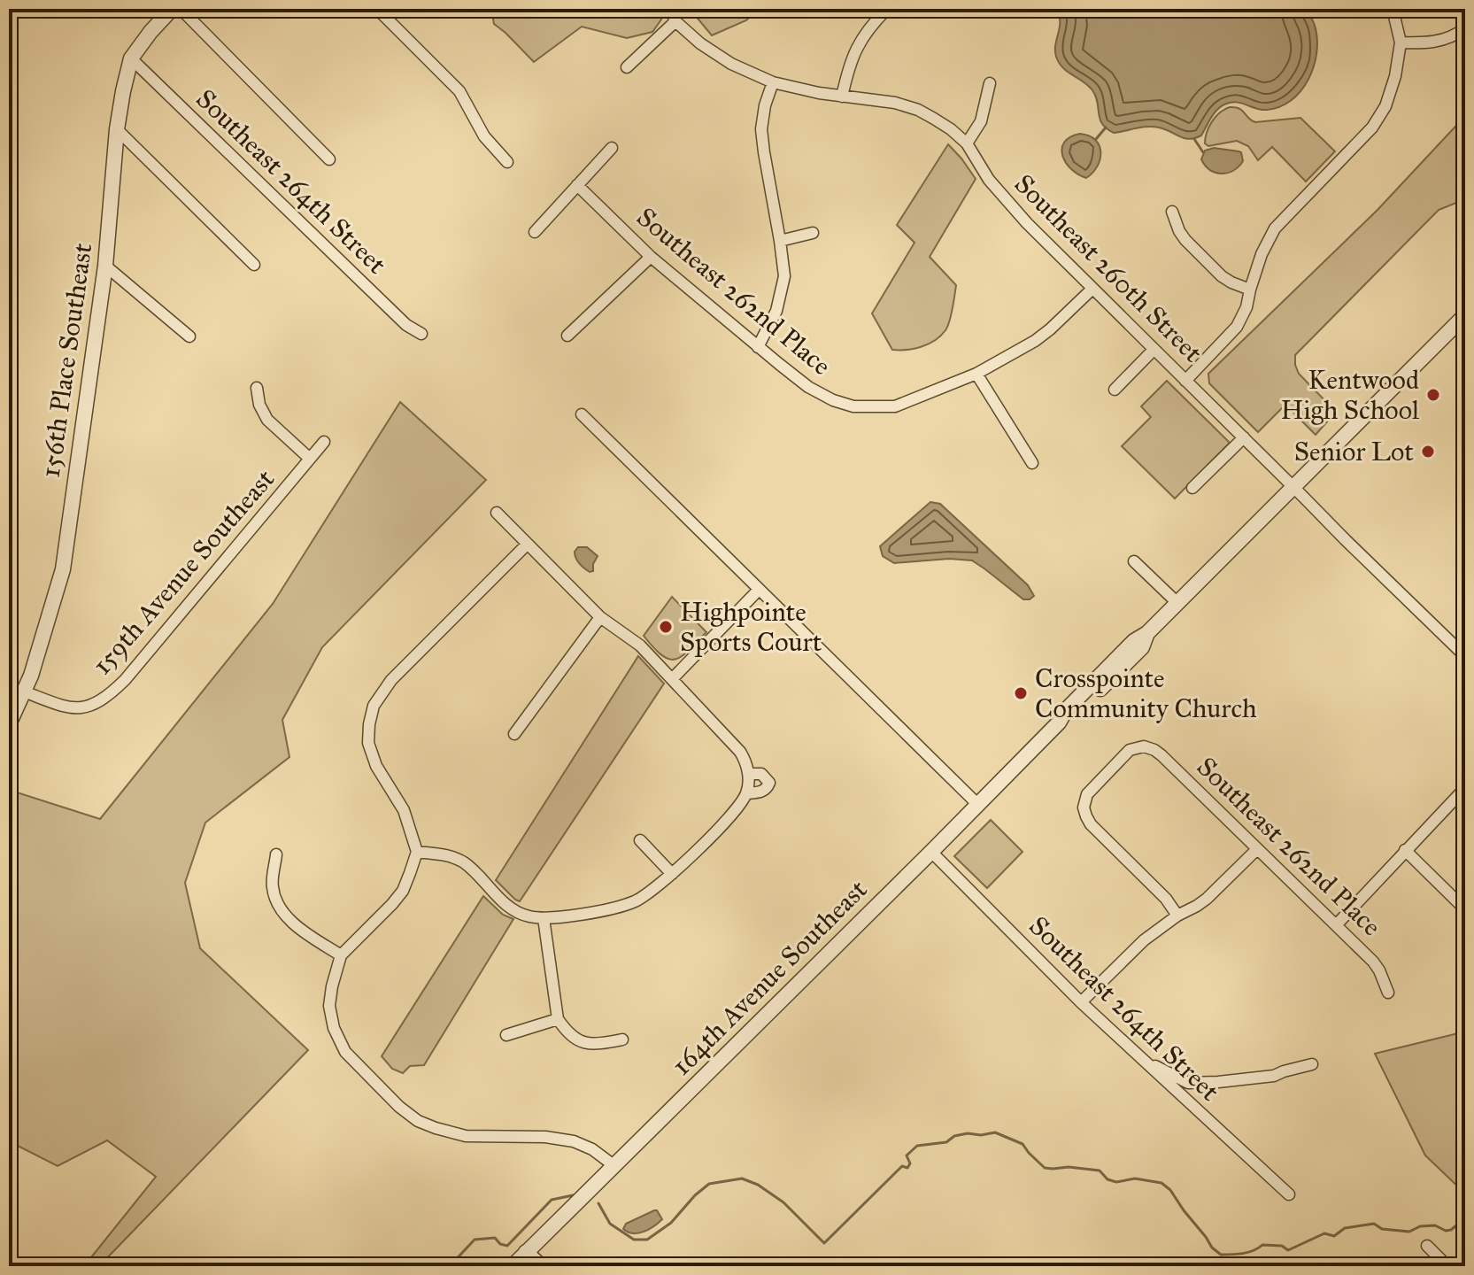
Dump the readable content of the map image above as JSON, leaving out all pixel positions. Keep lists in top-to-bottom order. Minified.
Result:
{"streets":{"street":["Southeast 264th Street","Southeast 260th Street","Southeast 262nd Place","156th Place Southeast","159th Avenue Southeast","164th Avenue Southeast"]},"crossings":[["Southeast 264th Street","156th Place Southeast"],["Southeast 264th Street","164th Avenue Southeast"],["Southeast 260th Street","Southeast 262nd Place"],["Southeast 260th Street","164th Avenue Southeast"],["156th Place Southeast","159th Avenue Southeast"]],"places":["Kentwood High School","Senior Lot","Highpointe Sports Court","Crosspointe Community Church"]}
